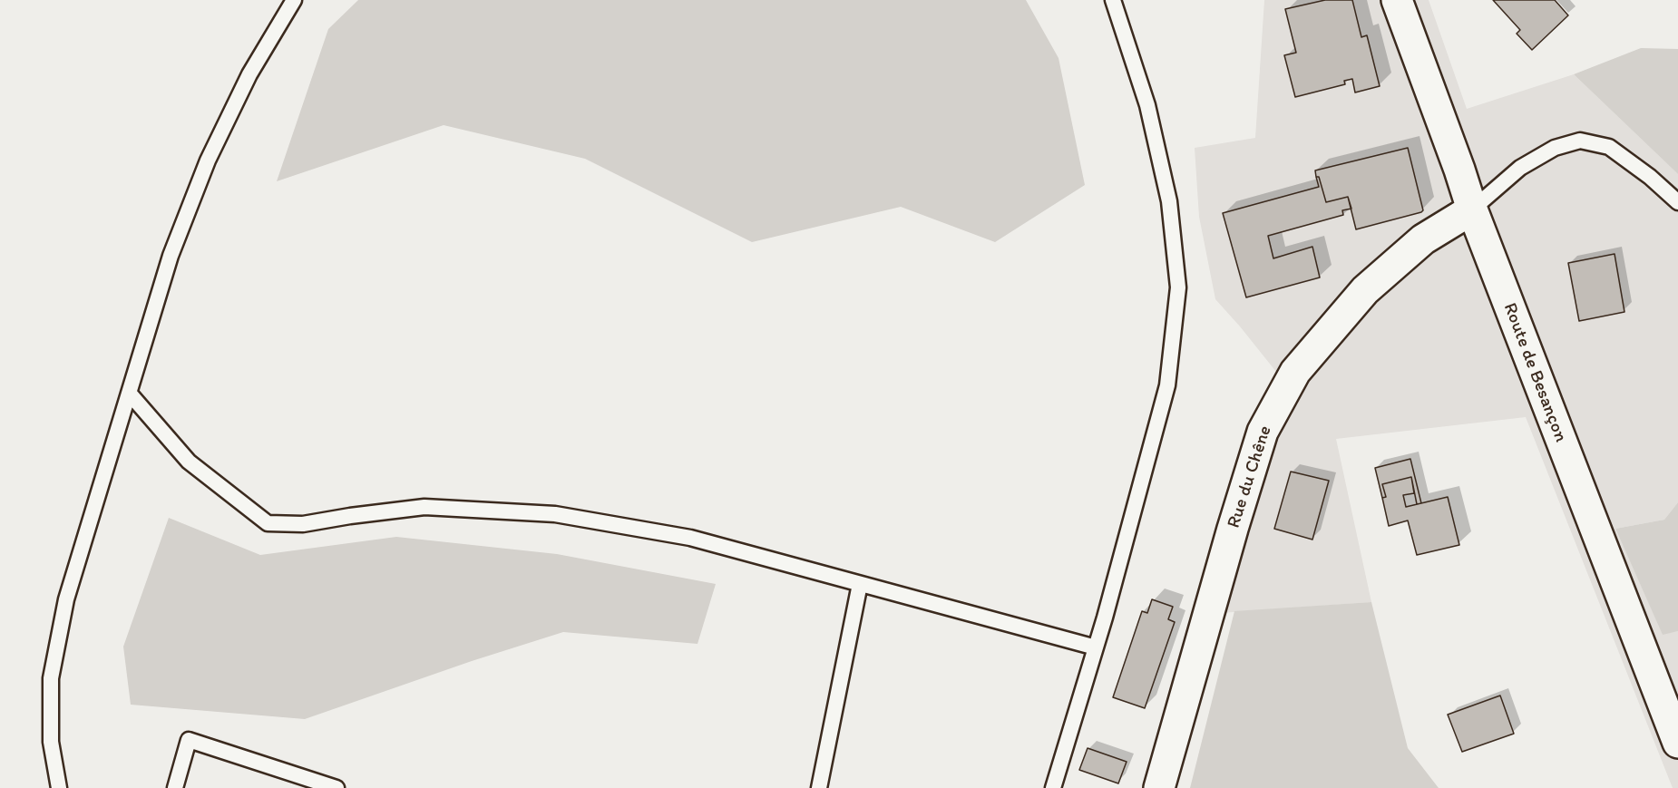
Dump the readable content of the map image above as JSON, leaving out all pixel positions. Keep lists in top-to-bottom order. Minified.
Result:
{"streets":{"street":["Route de Besançon","Rue du Chêne"]},"crossings":[["Route de Besançon","Rue du Chêne"]]}
